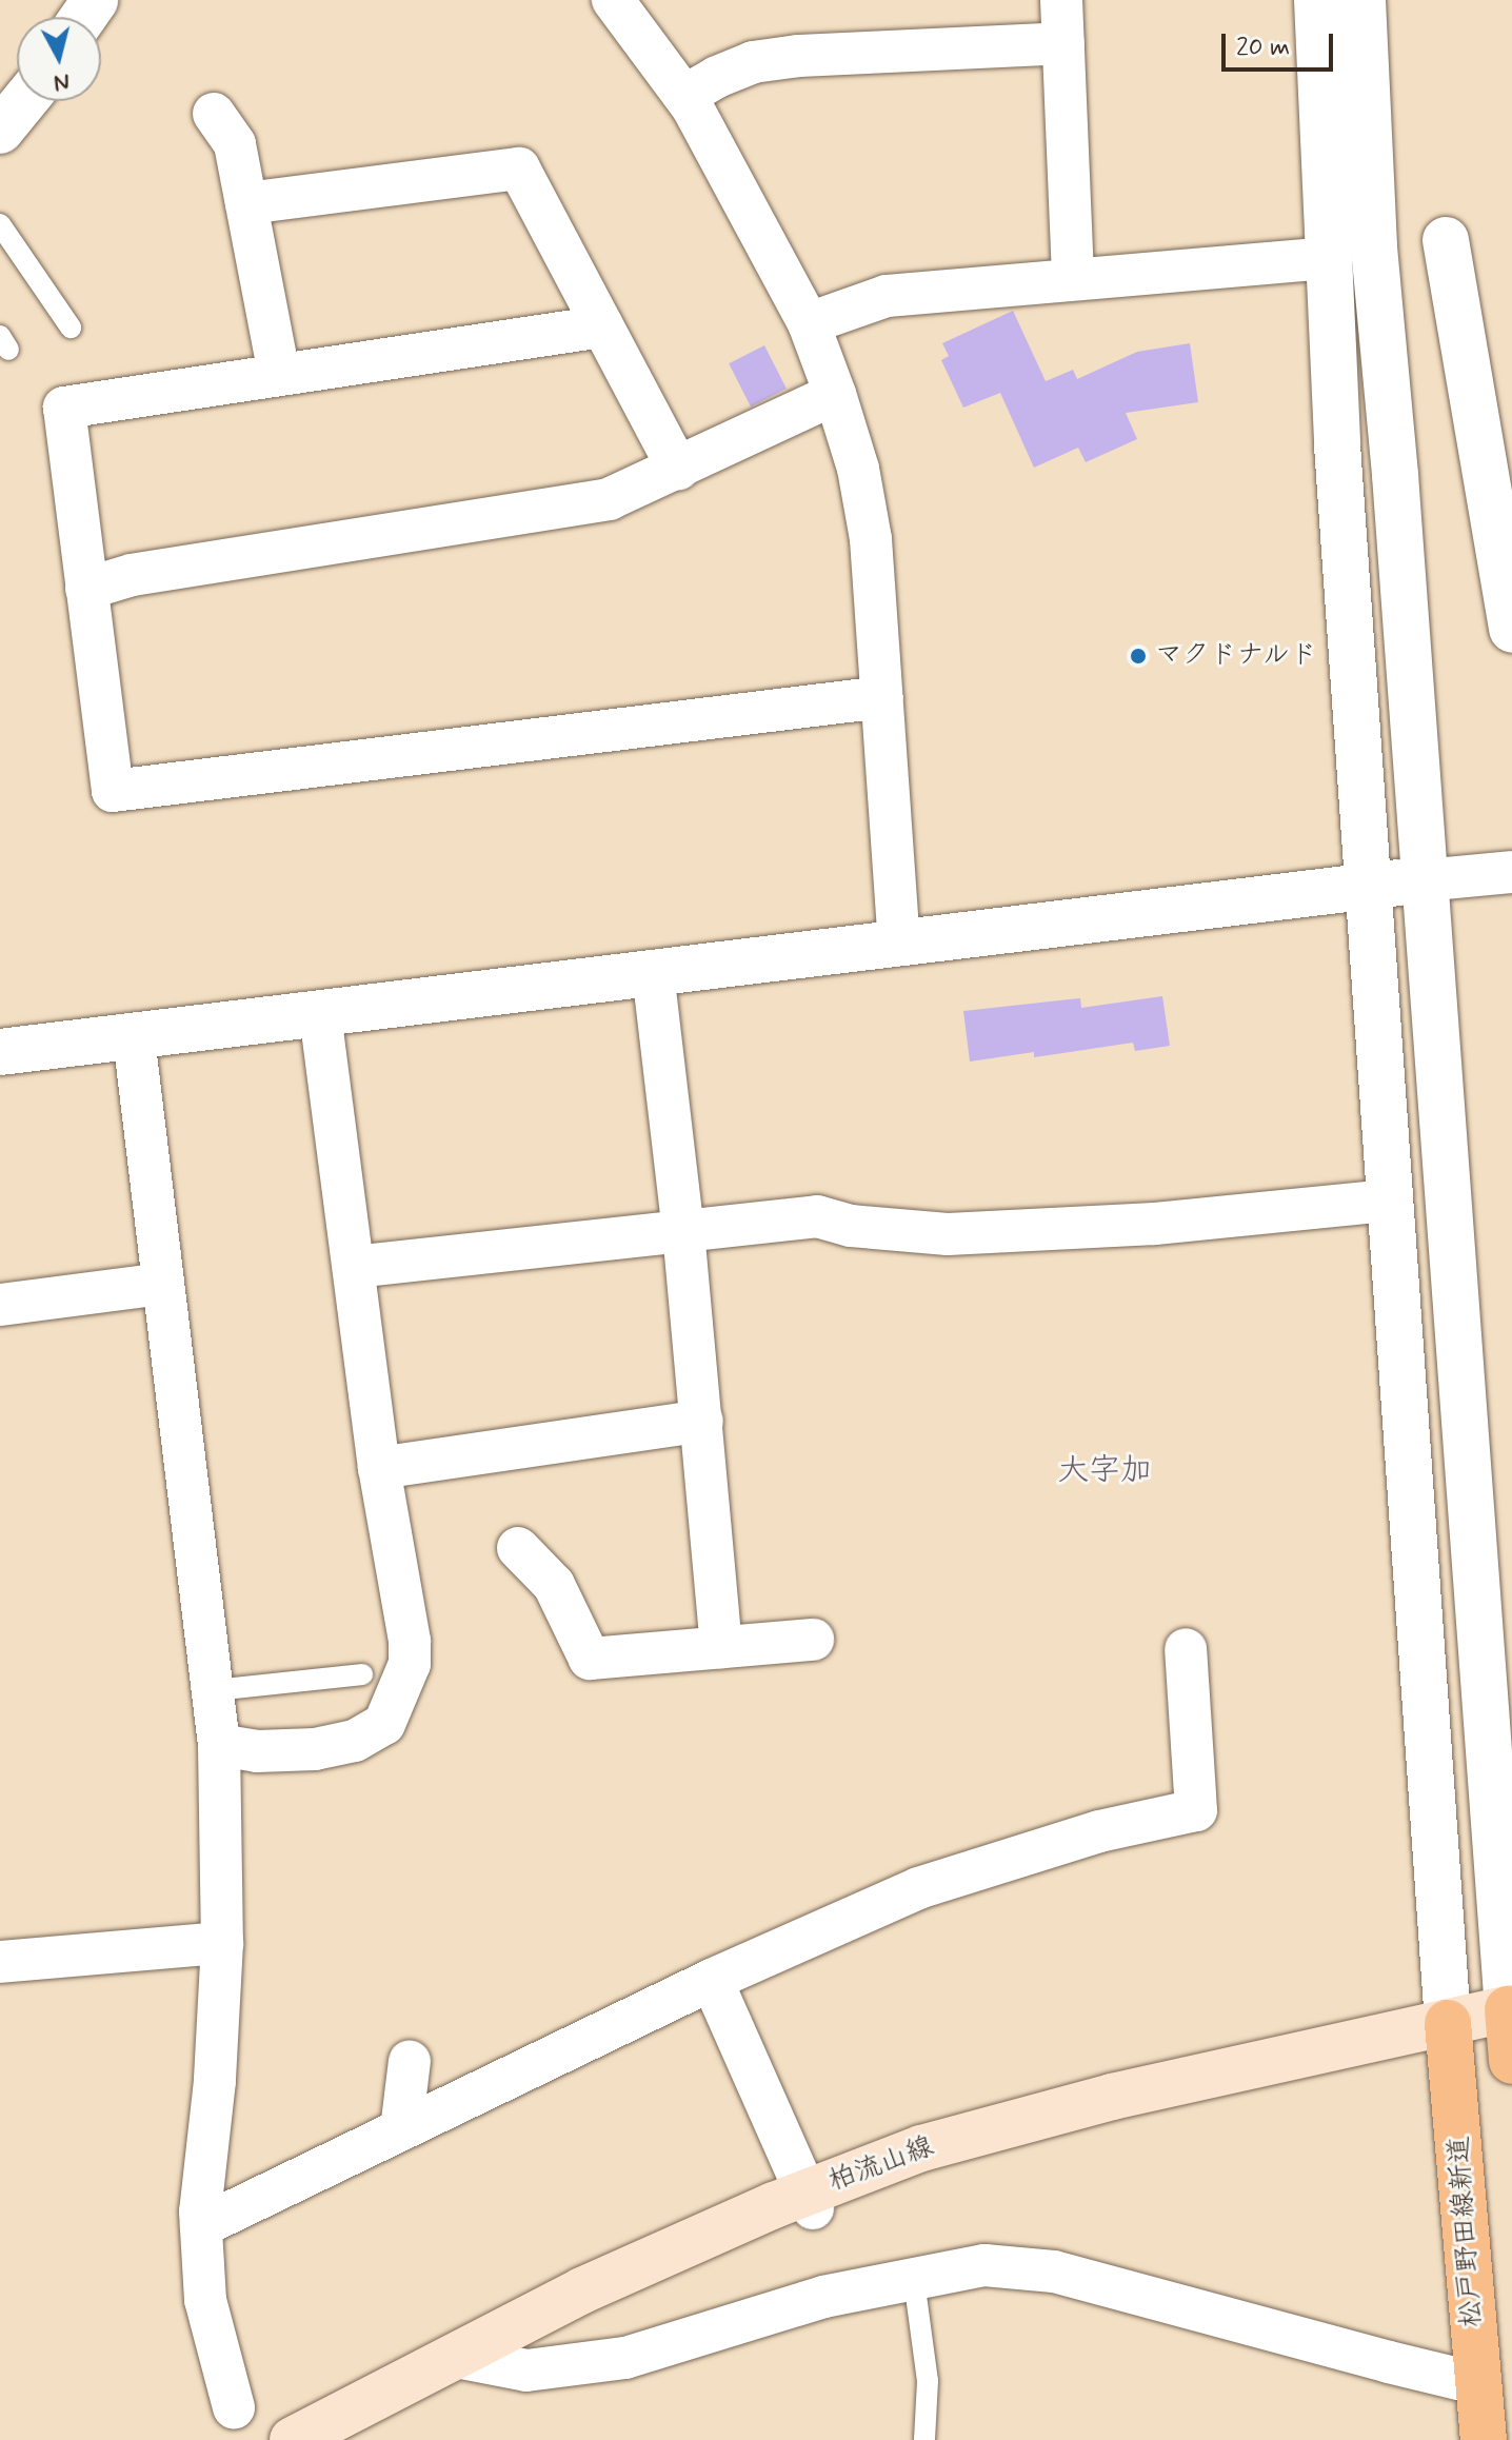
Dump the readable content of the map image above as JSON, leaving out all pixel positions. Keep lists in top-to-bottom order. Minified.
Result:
{"streets":{"main road":["柏流山線","松戸野田線新道"]},"crossings":[["柏流山線","松戸野田線新道"]],"districts":["大字加"],"places":["マクドナルド"],"scale_bar":"20 m","north":"bottom"}
